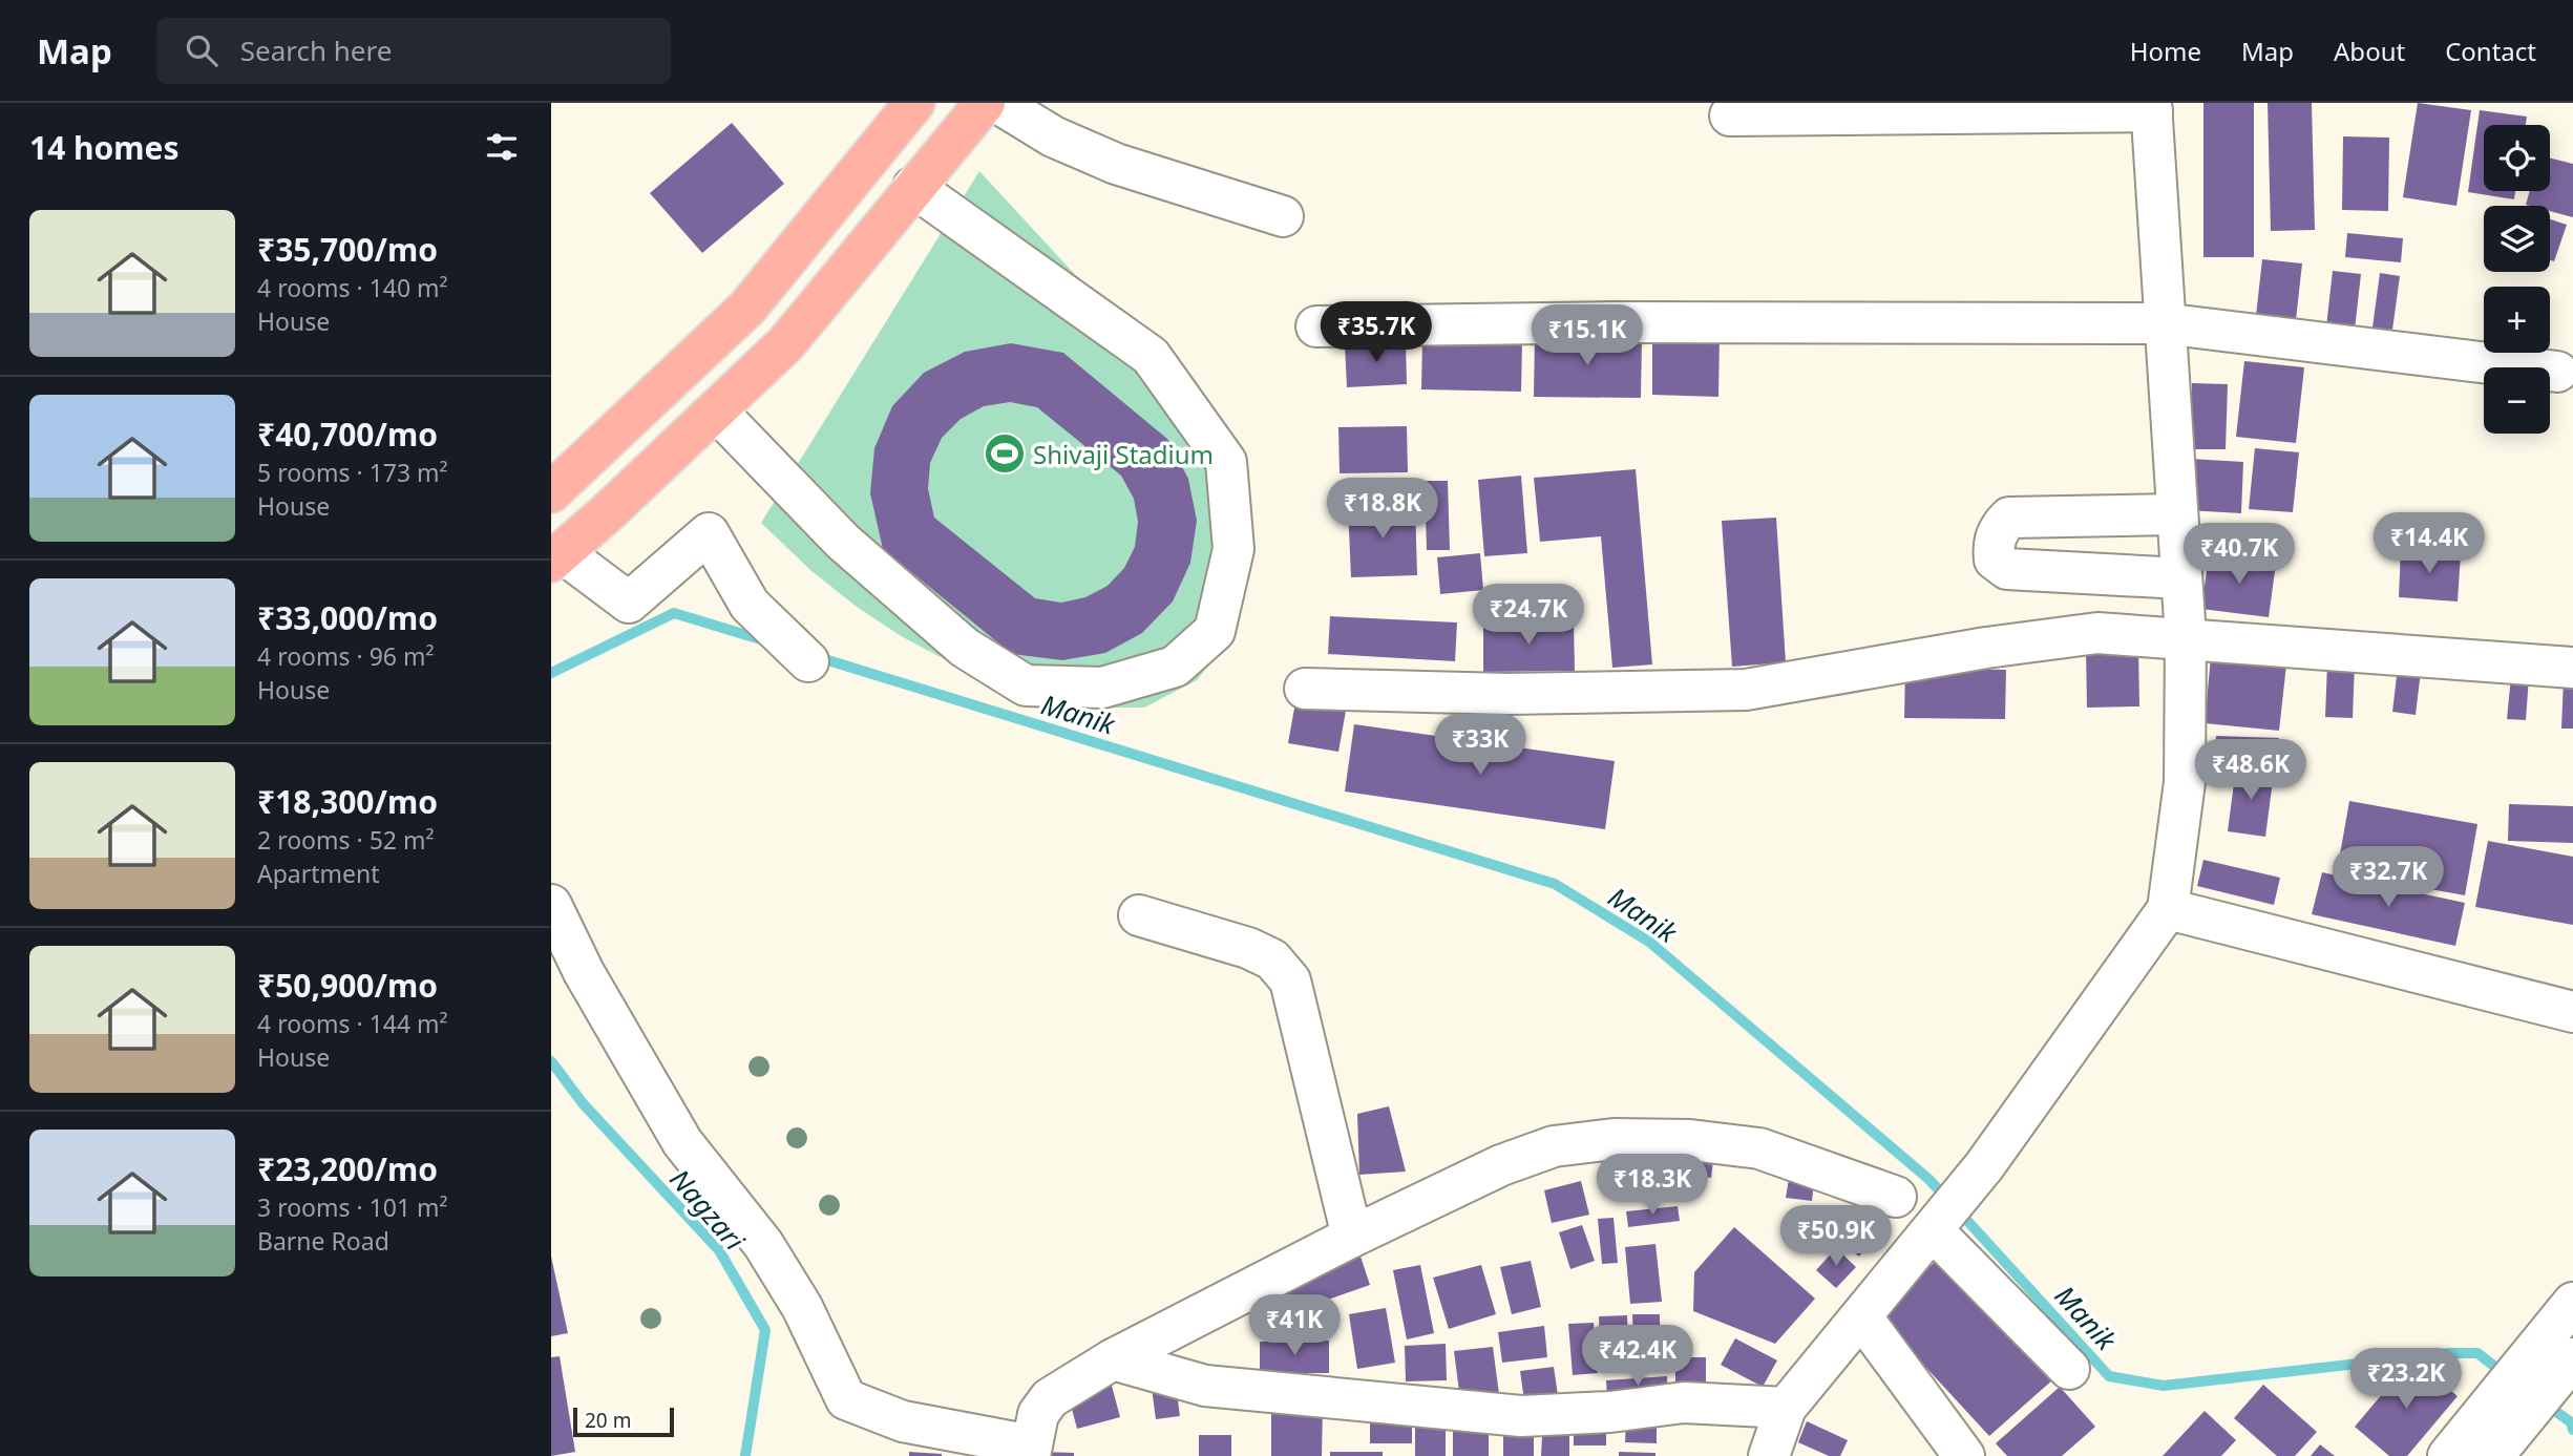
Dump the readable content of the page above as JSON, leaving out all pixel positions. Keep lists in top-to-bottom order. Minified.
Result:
{"water":["Manik","Nagzari"],"places":{"sports":["Shivaji Stadium"]},"scale_bar":"20 m","page":{"header":"Map","search":"Search here","nav":["Home","Map","About","Contact"],"heading":"14 homes","map_buttons":["+","−"],"list":[{"name":"₹35,700/mo","note":"4 rooms · 140 m² · House"},{"name":"₹40,700/mo","note":"5 rooms · 173 m² · House"},{"name":"₹33,000/mo","note":"4 rooms · 96 m² · House"},{"name":"₹18,300/mo","note":"2 rooms · 52 m² · Apartment"},{"name":"₹50,900/mo","note":"4 rooms · 144 m² · House"},{"name":"₹23,200/mo","note":"3 rooms · 101 m² · Barne Road"}],"price":["₹35.7K","₹15.1K","₹18.8K","₹14.4K","₹40.7K","₹24.7K","₹33K","₹48.6K","₹32.7K","₹18.3K","₹50.9K","₹41K","₹42.4K","₹23.2K"],"scale":"20 m"}}
